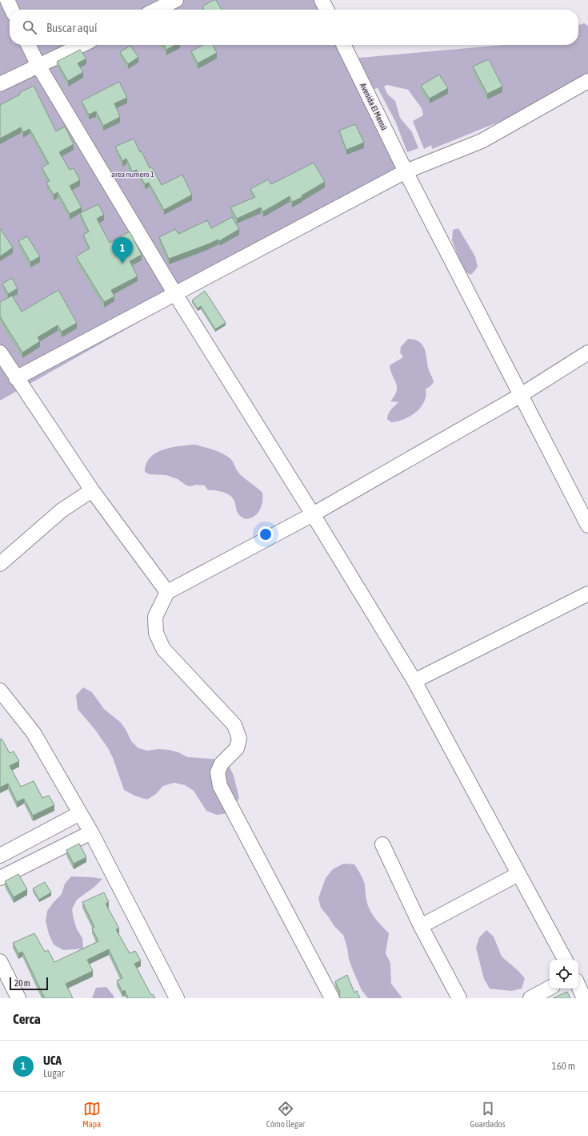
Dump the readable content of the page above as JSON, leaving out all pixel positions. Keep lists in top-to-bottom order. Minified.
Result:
{"streets":{"street":["Avenida El Mensú"]},"parks":["area numero 1"],"scale_bar":"20 m","page":{"search":"Buscar aquí","pins":"1","scale":"20 m","heading":"Cerca","list":[{"mark":"1","name":"UCA","note":"Lugar","value":"160 m"}],"nav":["Mapa","Cómo llegar","Guardados"]}}
